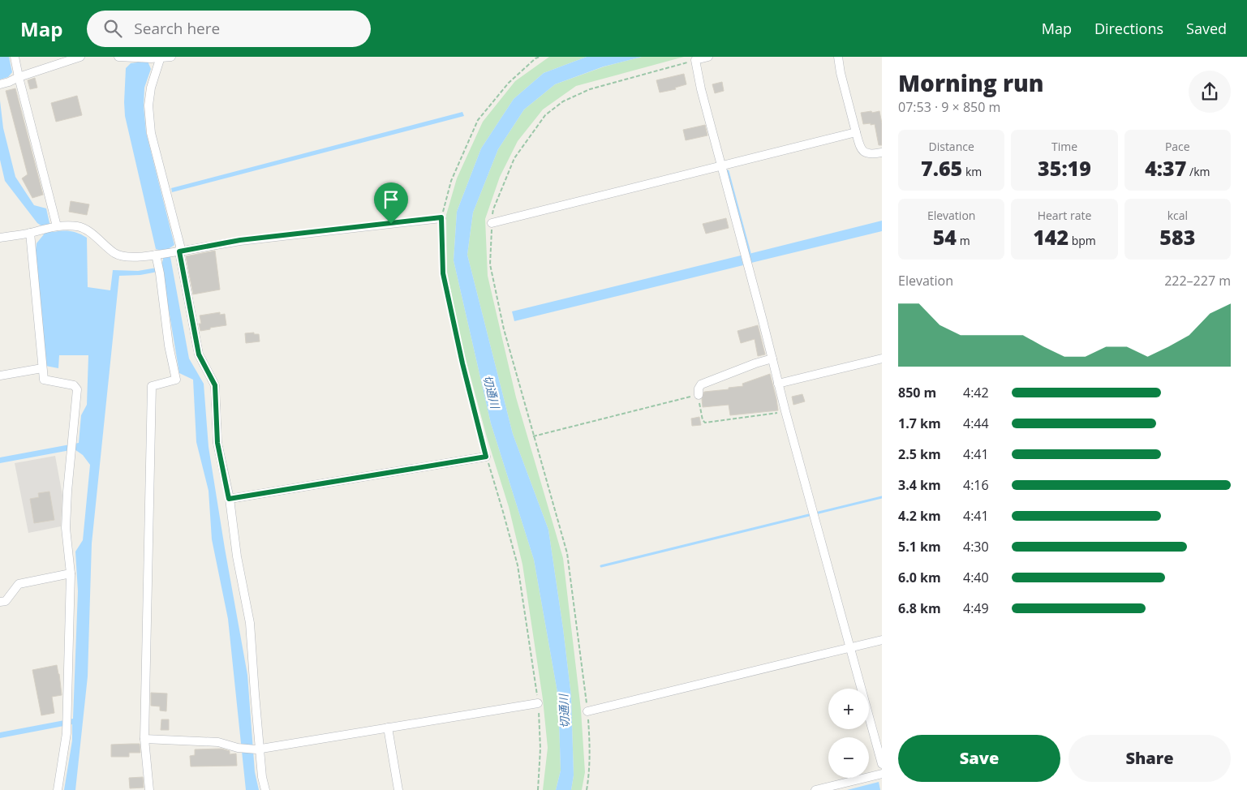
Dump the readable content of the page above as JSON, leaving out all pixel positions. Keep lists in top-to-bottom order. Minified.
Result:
{"water":["切通川"],"page":{"header":"Map","search":"Search here","nav":["Map","Directions","Saved"],"heading":["Morning run","07:53 · 9 × 850 m"],"stats":[["Distance","7.65 km"],["Time","35:19"],["Pace","4:37 /km"],["Elevation","54 m"],["Heart rate","142 bpm"],["kcal","583"]],"chart":["Elevation","222–227 m"],"list":[{"name":"850 m","note":"4:42"},{"name":"1.7 km","note":"4:44"},{"name":"2.5 km","note":"4:41"},{"name":"3.4 km","note":"4:16"},{"name":"4.2 km","note":"4:41"},{"name":"5.1 km","note":"4:30"},{"name":"6.0 km","note":"4:40"},{"name":"6.8 km","note":"4:49"}],"map_buttons":["+","−"],"buttons":["Save","Share"]}}
